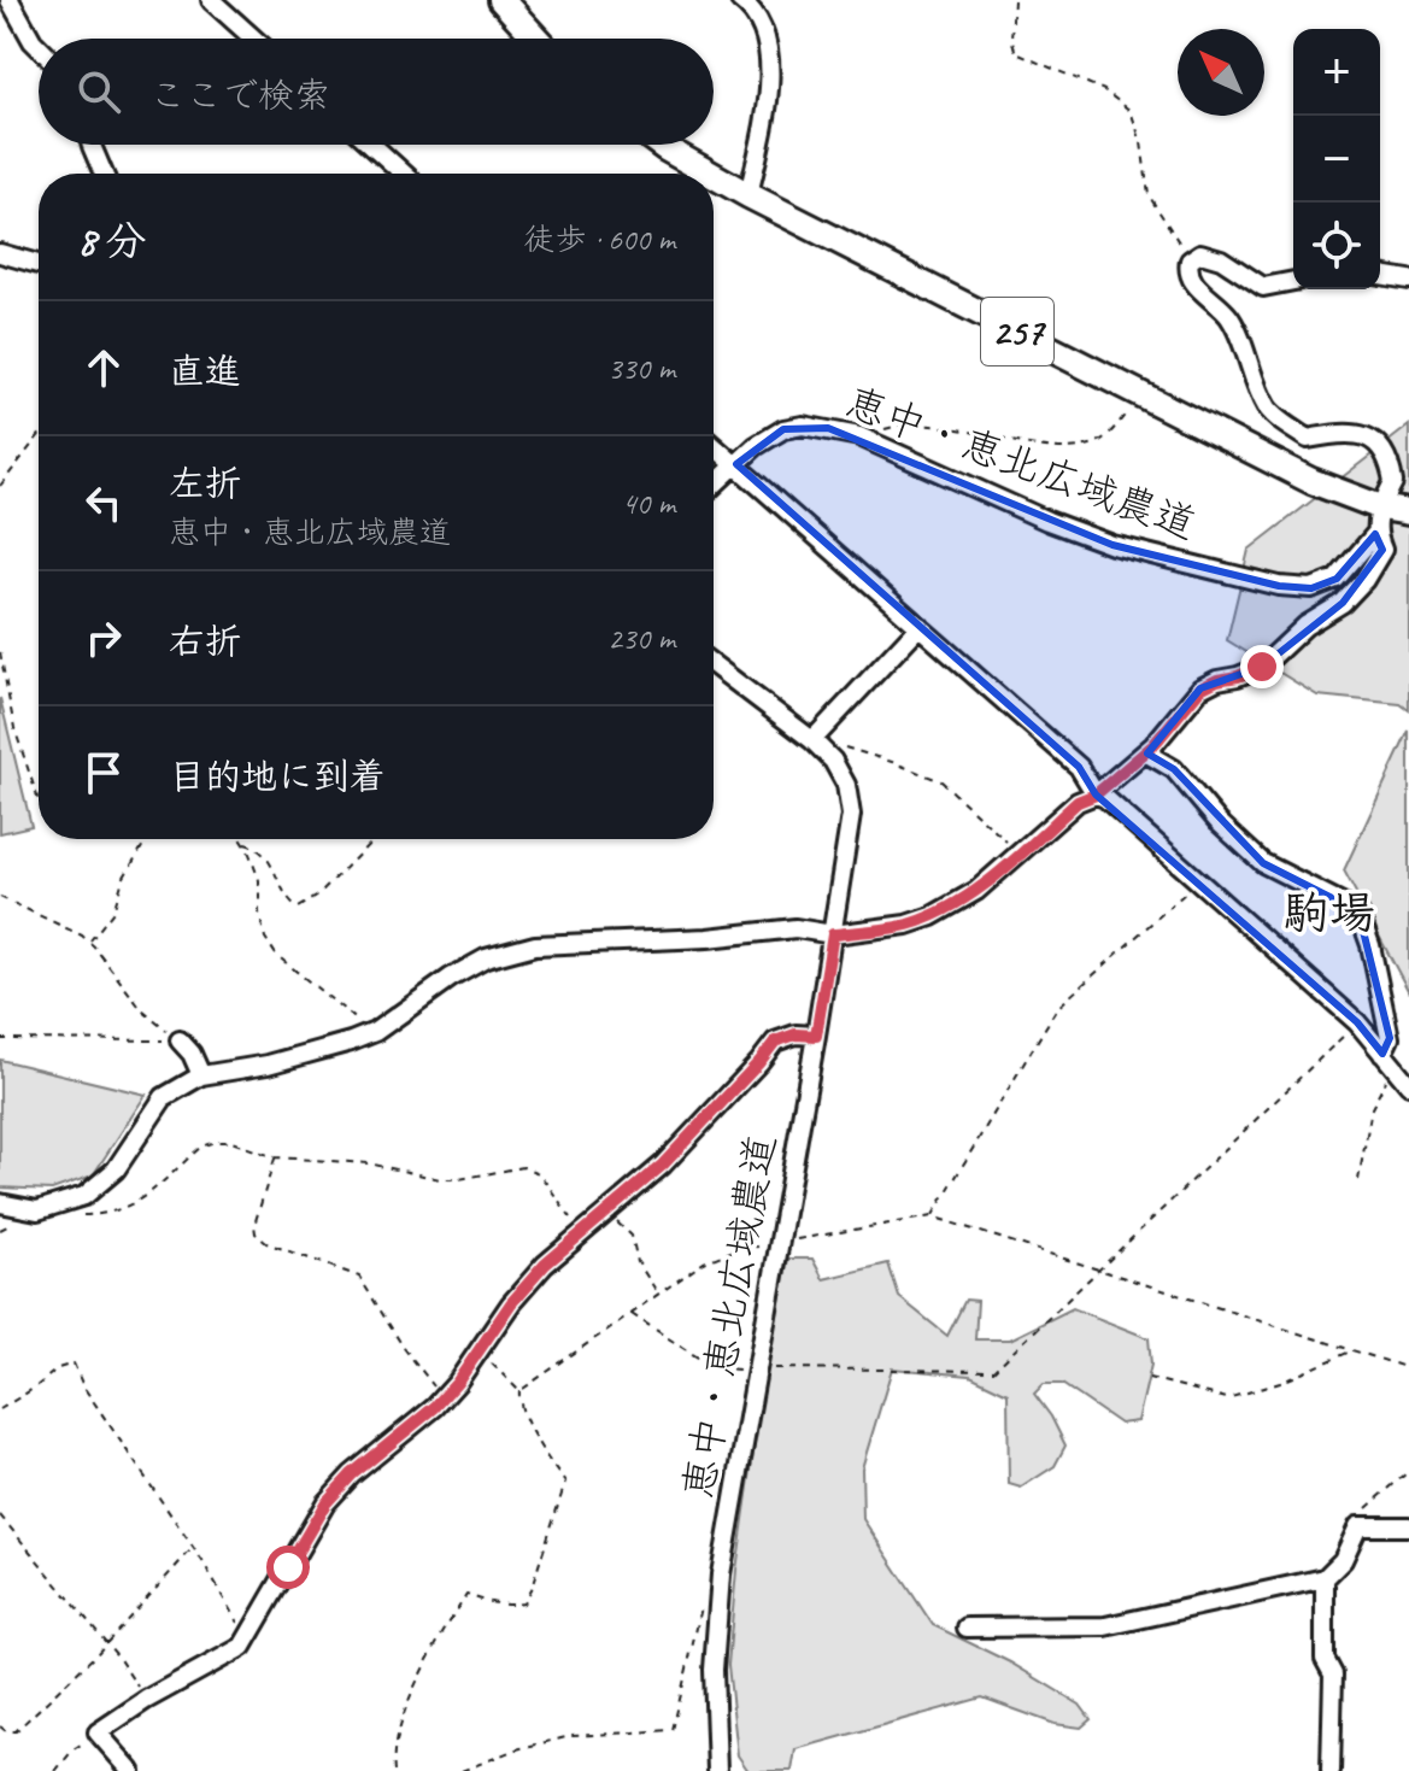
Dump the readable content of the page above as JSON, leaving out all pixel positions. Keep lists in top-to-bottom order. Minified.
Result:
{"streets":{"highway":["257"],"street":["恵中・恵北広域農道"]},"districts":["駒場"],"north":"top left","page":{"map_buttons":["+","−"],"search":"ここで検索","heading":["8 分","徒歩 · 600 m"],"list":[["直進","330 m"],["左折","恵中・恵北広域農道","40 m"],["右折","230 m"],"目的地に到着"]}}
